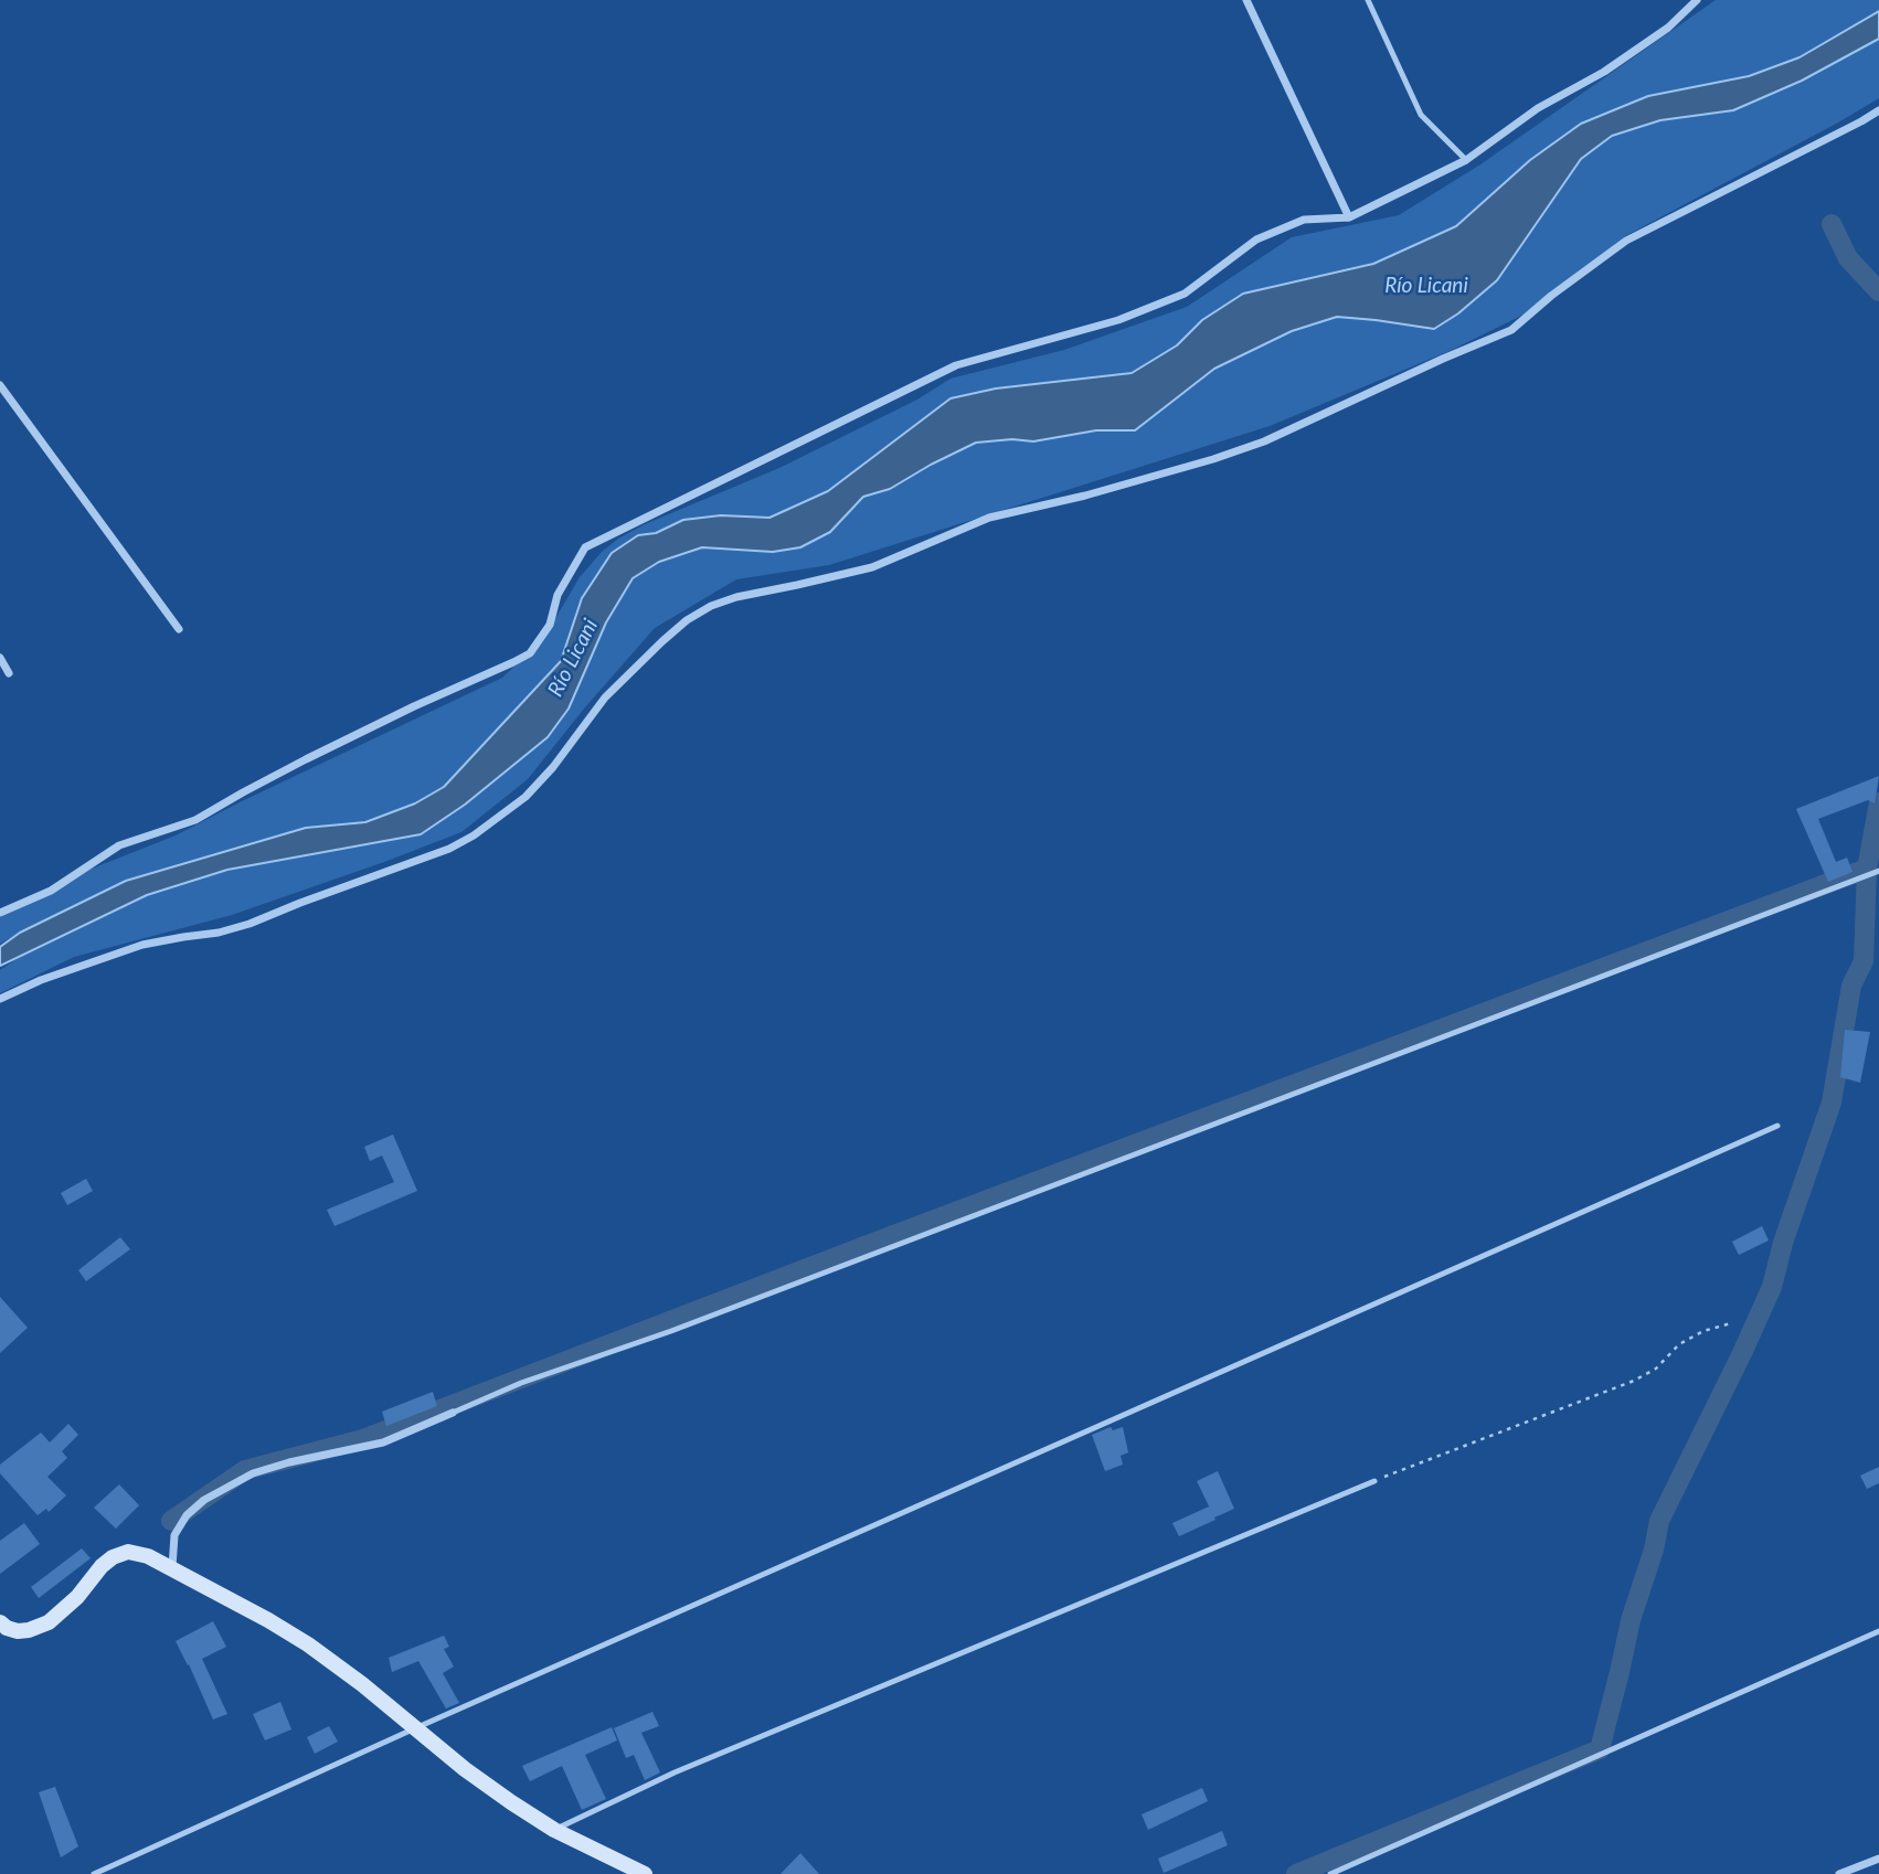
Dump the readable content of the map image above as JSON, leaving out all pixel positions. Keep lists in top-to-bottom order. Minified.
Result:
{"water":["Río Licani"]}
